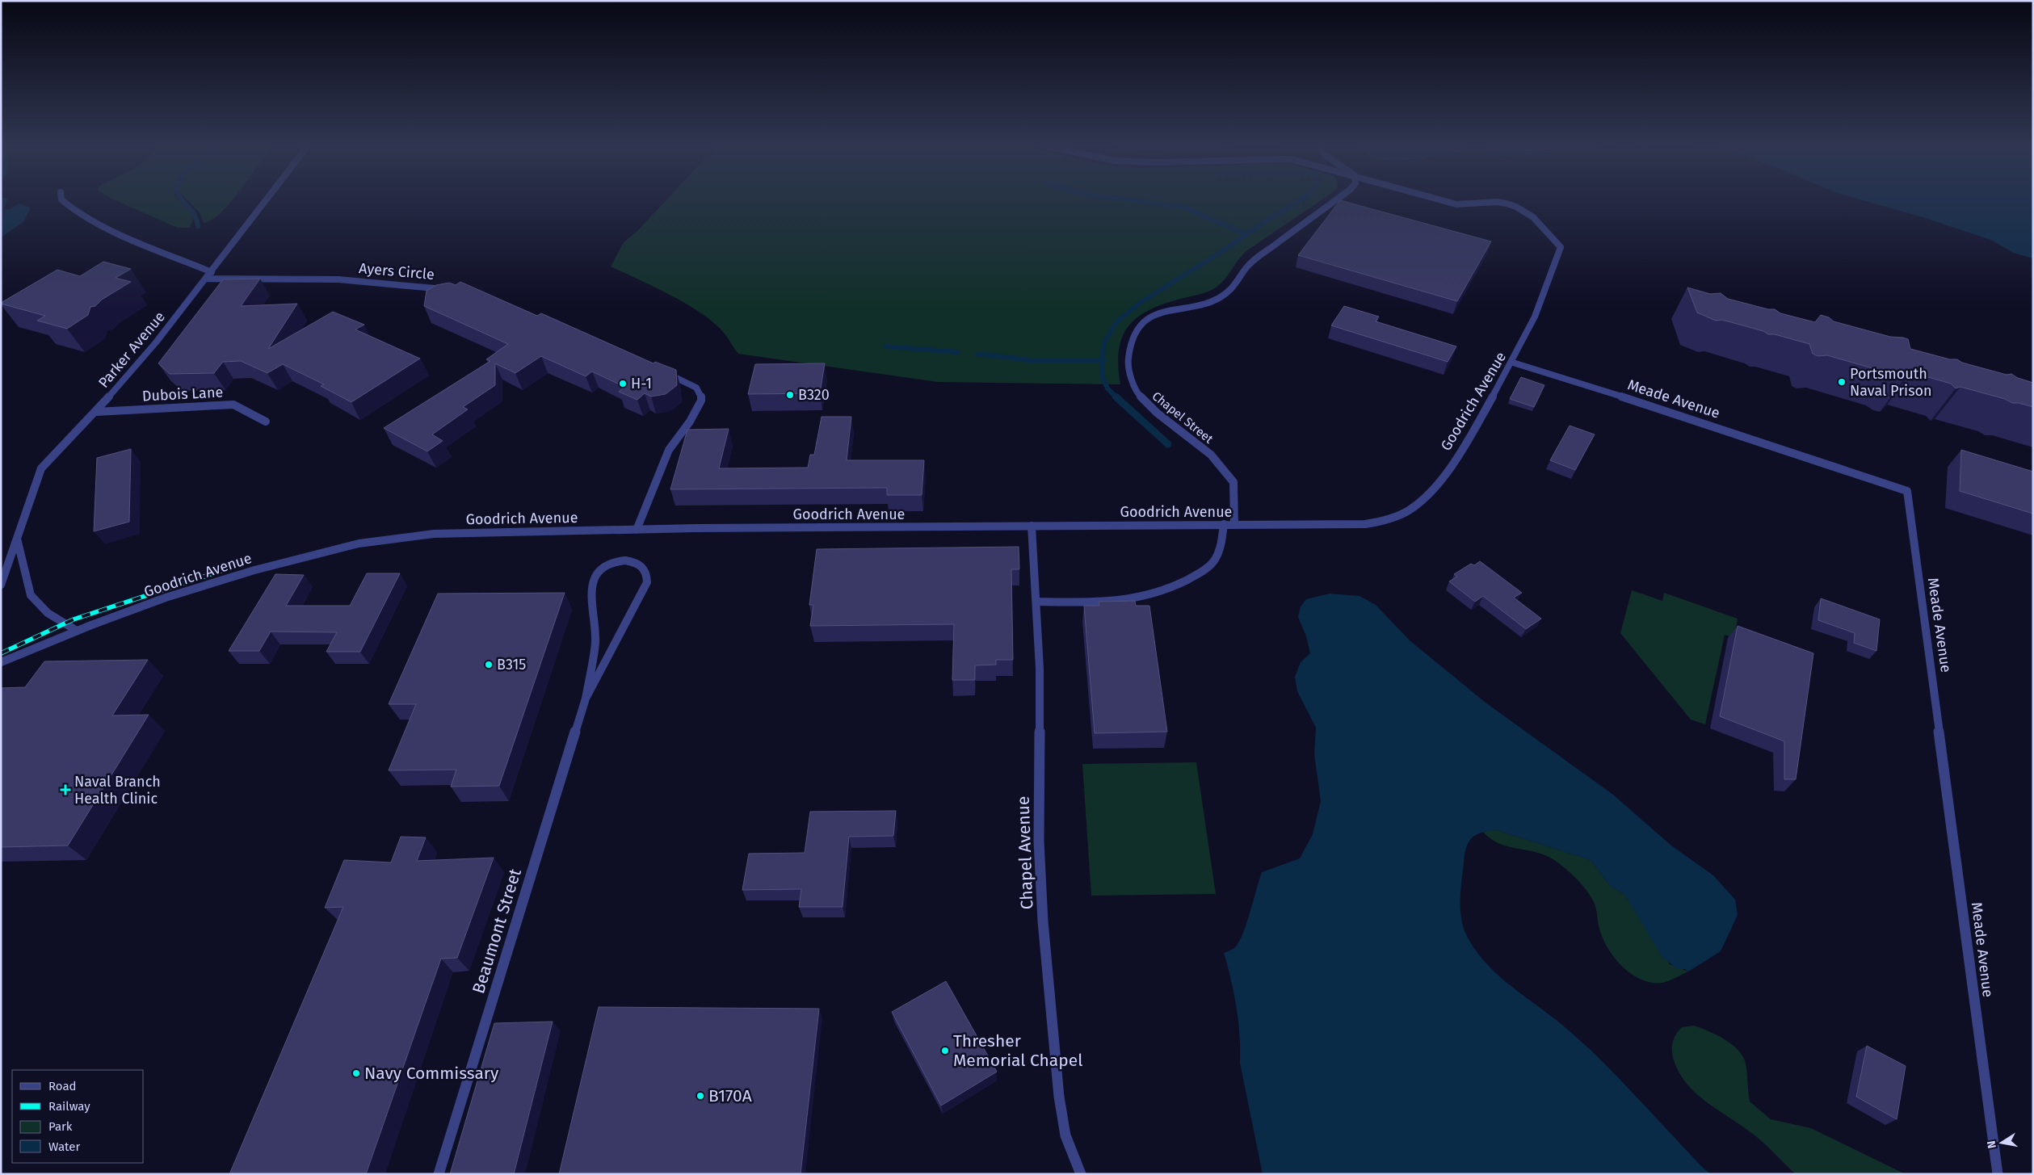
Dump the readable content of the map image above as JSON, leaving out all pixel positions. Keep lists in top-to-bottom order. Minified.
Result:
{"streets":{"street":["Ayers Circle","Parker Avenue","Dubois Lane","Meade Avenue","Goodrich Avenue","Chapel Street","Chapel Avenue","Beaumont Street"]},"crossings":[["Ayers Circle","Parker Avenue"],["Parker Avenue","Dubois Lane"],["Meade Avenue","Goodrich Avenue"],["Goodrich Avenue","Chapel Street"],["Goodrich Avenue","Chapel Avenue"]],"places":{"other":["Portsmouth Naval Prison","H-1","B320","B315","Thresher Memorial Chapel","Navy Commissary","B170A"],"health":["Naval Branch Health Clinic"]},"legend":["Road","Railway","Park","Water"],"north":"left"}
